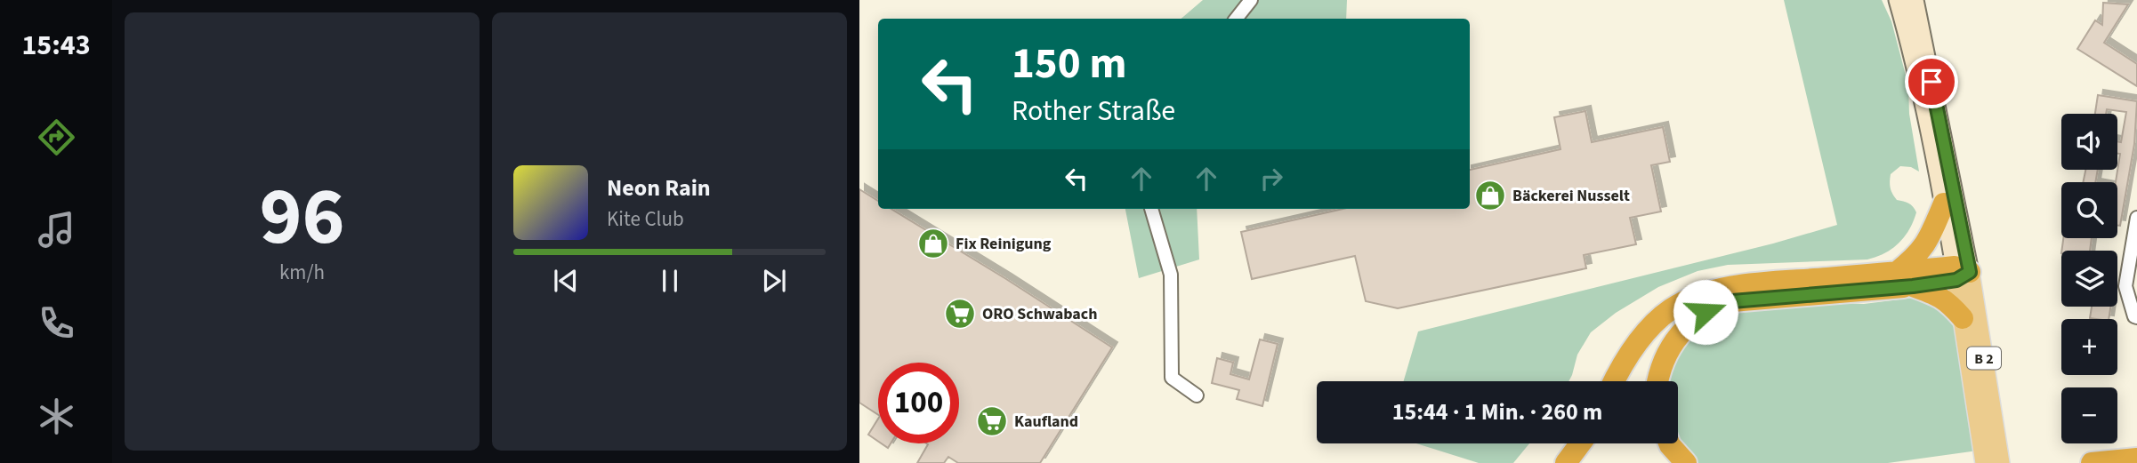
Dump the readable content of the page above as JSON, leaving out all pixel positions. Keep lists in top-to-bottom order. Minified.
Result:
{"streets":{"main road":["B 2"]},"places":{"shop":["Bäckerei Nusselt","Fix Reinigung"],"supermarket":["ORO Schwabach","Kaufland"]},"page":{"tabs":"15:43","tile":["96","km/h"],"turn":["150 m","Rother Straße"],"map_buttons":["+","−"],"song":["Neon Rain","Kite Club"],"limit":"100","trip":"15:44 · 1 Min. · 260 m"}}
